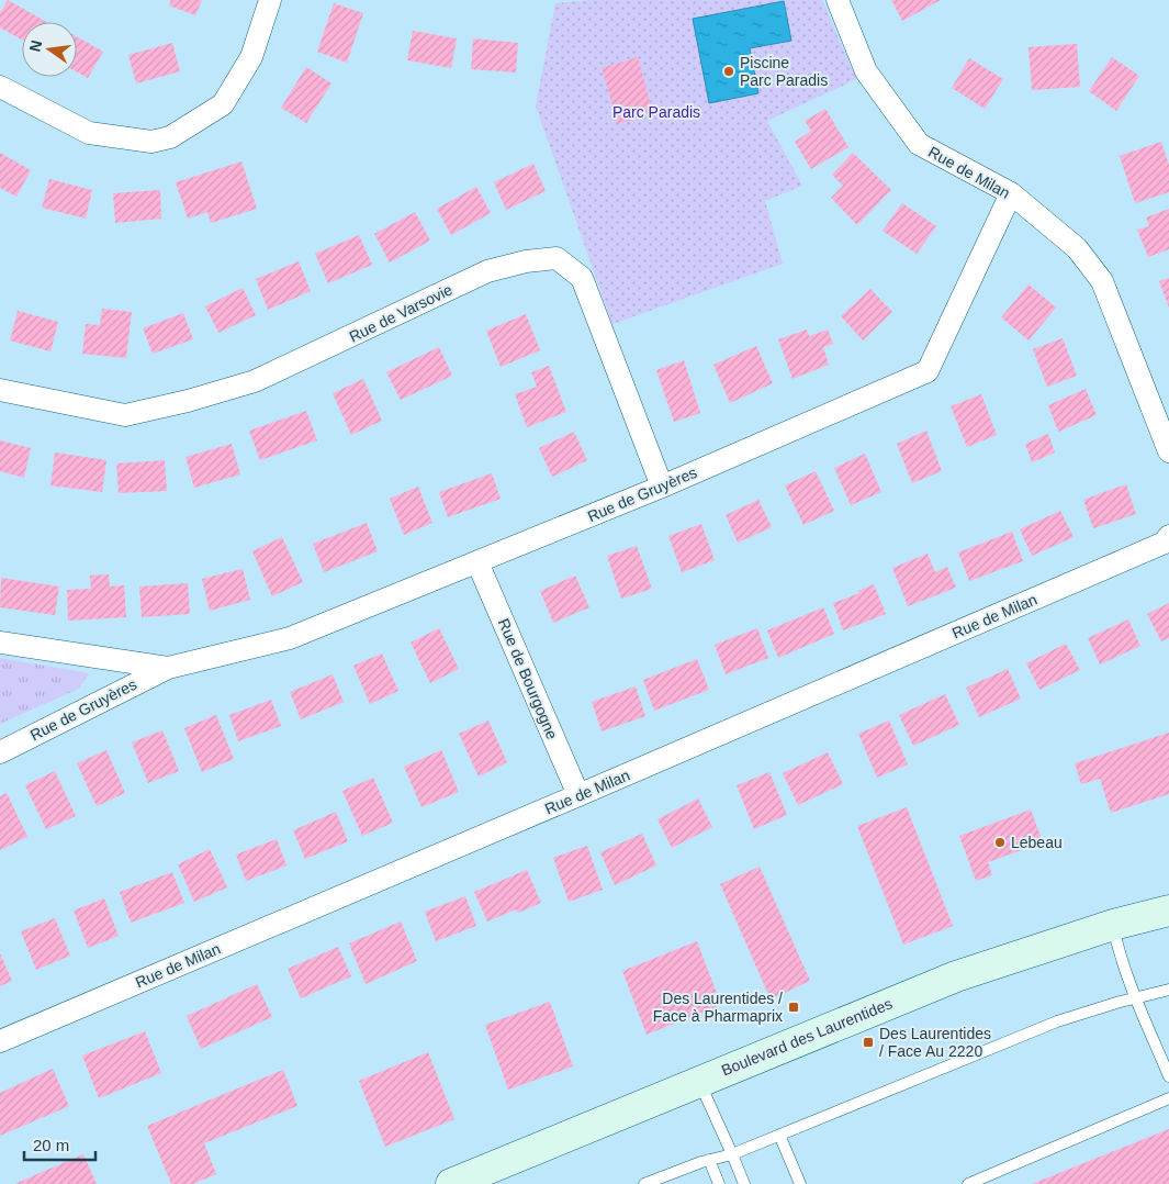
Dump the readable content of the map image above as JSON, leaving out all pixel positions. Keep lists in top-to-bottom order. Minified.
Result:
{"streets":{"main road":["Boulevard des Laurentides"],"street":["Rue de Milan","Rue de Varsovie","Rue de Gruyères","Rue de Bourgogne"]},"crossings":[["Rue de Milan","Rue de Gruyères"],["Rue de Milan","Rue de Bourgogne"],["Rue de Varsovie","Rue de Gruyères"],["Rue de Gruyères","Rue de Bourgogne"]],"parks":["Parc Paradis"],"places":{"other":["Piscine Parc Paradis","Lebeau"],"transit":["Des Laurentides / Face à Pharmaprix","Des Laurentides / Face Au 2220"]},"scale_bar":"20 m","north":"left"}
